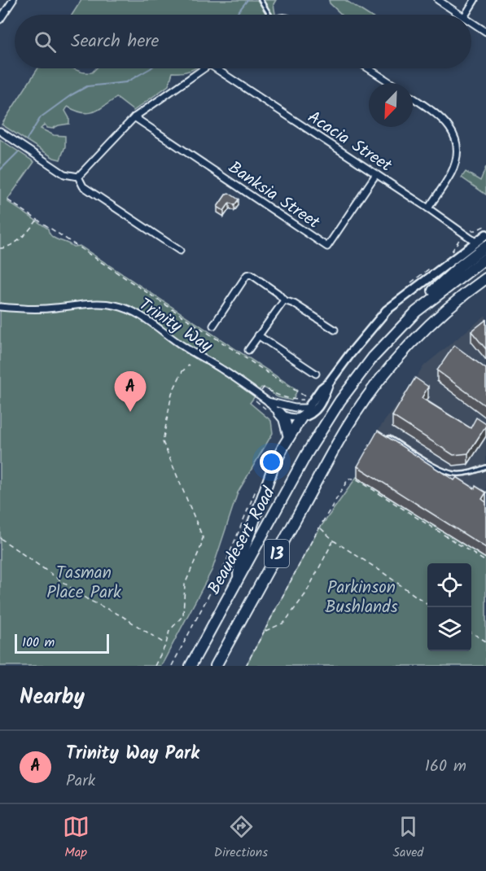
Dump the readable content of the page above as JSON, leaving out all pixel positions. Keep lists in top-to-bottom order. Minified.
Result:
{"streets":{"highway":["Beaudesert Road","13"],"street":["Acacia Street","Banksia Street","Trinity Way"]},"crossings":[["Acacia Street","Banksia Street"],["Beaudesert Road","13"]],"parks":["Tasman Place Park","Parkinson Bushlands"],"scale_bar":"100 m","north":"bottom left","page":{"search":"Search here","pins":"A","scale":"100 m","heading":"Nearby","list":[{"mark":"A","name":"Trinity Way Park","note":"Park","value":"160 m"}],"nav":["Map","Directions","Saved"]}}
